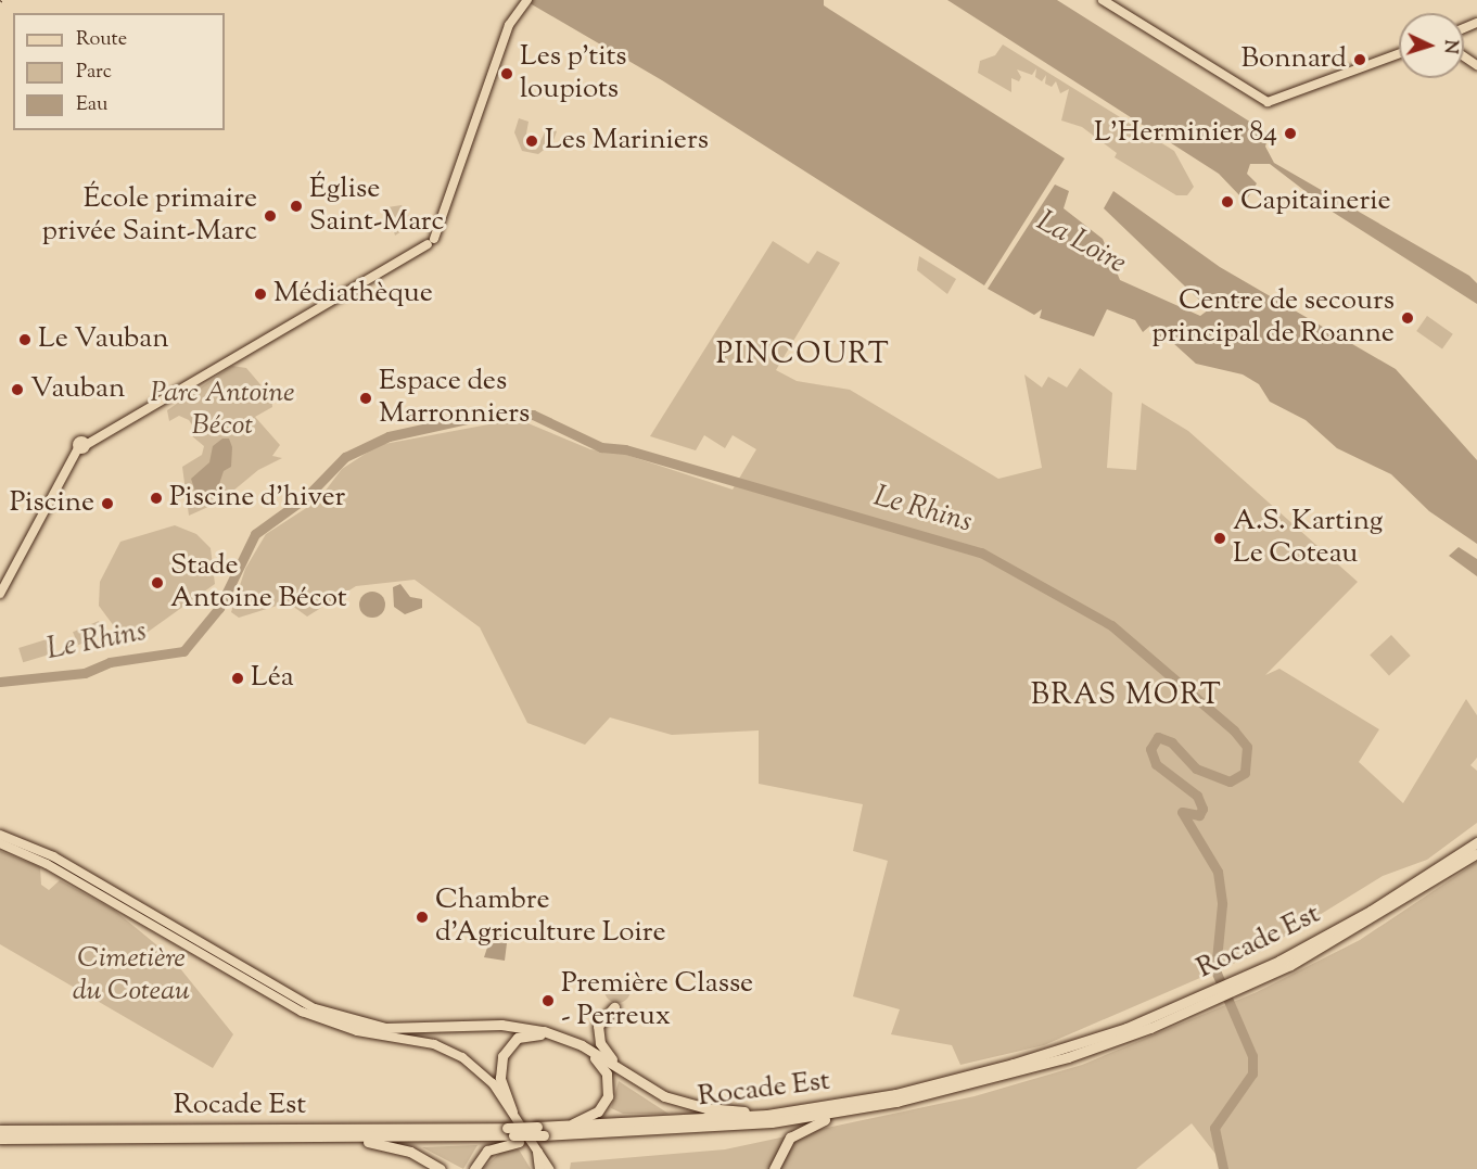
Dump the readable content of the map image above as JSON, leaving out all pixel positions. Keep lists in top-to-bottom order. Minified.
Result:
{"streets":{"highway":["Rocade Est"]},"districts":["PINCOURT","BRAS MORT"],"water":["La Loire","Le Rhins"],"parks":["Parc Antoine Bécot","Cimetière du Coteau"],"places":["Bonnard","Les p'tits loupiots","L'Herminier 84","Les Mariniers","Capitainerie","Église Saint-Marc","École primaire privée Saint-Marc","Médiathèque","Centre de secours principal de Roanne","Le Vauban","Vauban","Espace des Marronniers","Piscine d'hiver","Piscine","A.S. Karting Le Coteau","Stade Antoine Bécot","Léa","Chambre d'Agriculture Loire","Première Classe - Perreux"],"legend":["Route","Parc","Eau"],"north":"right"}
